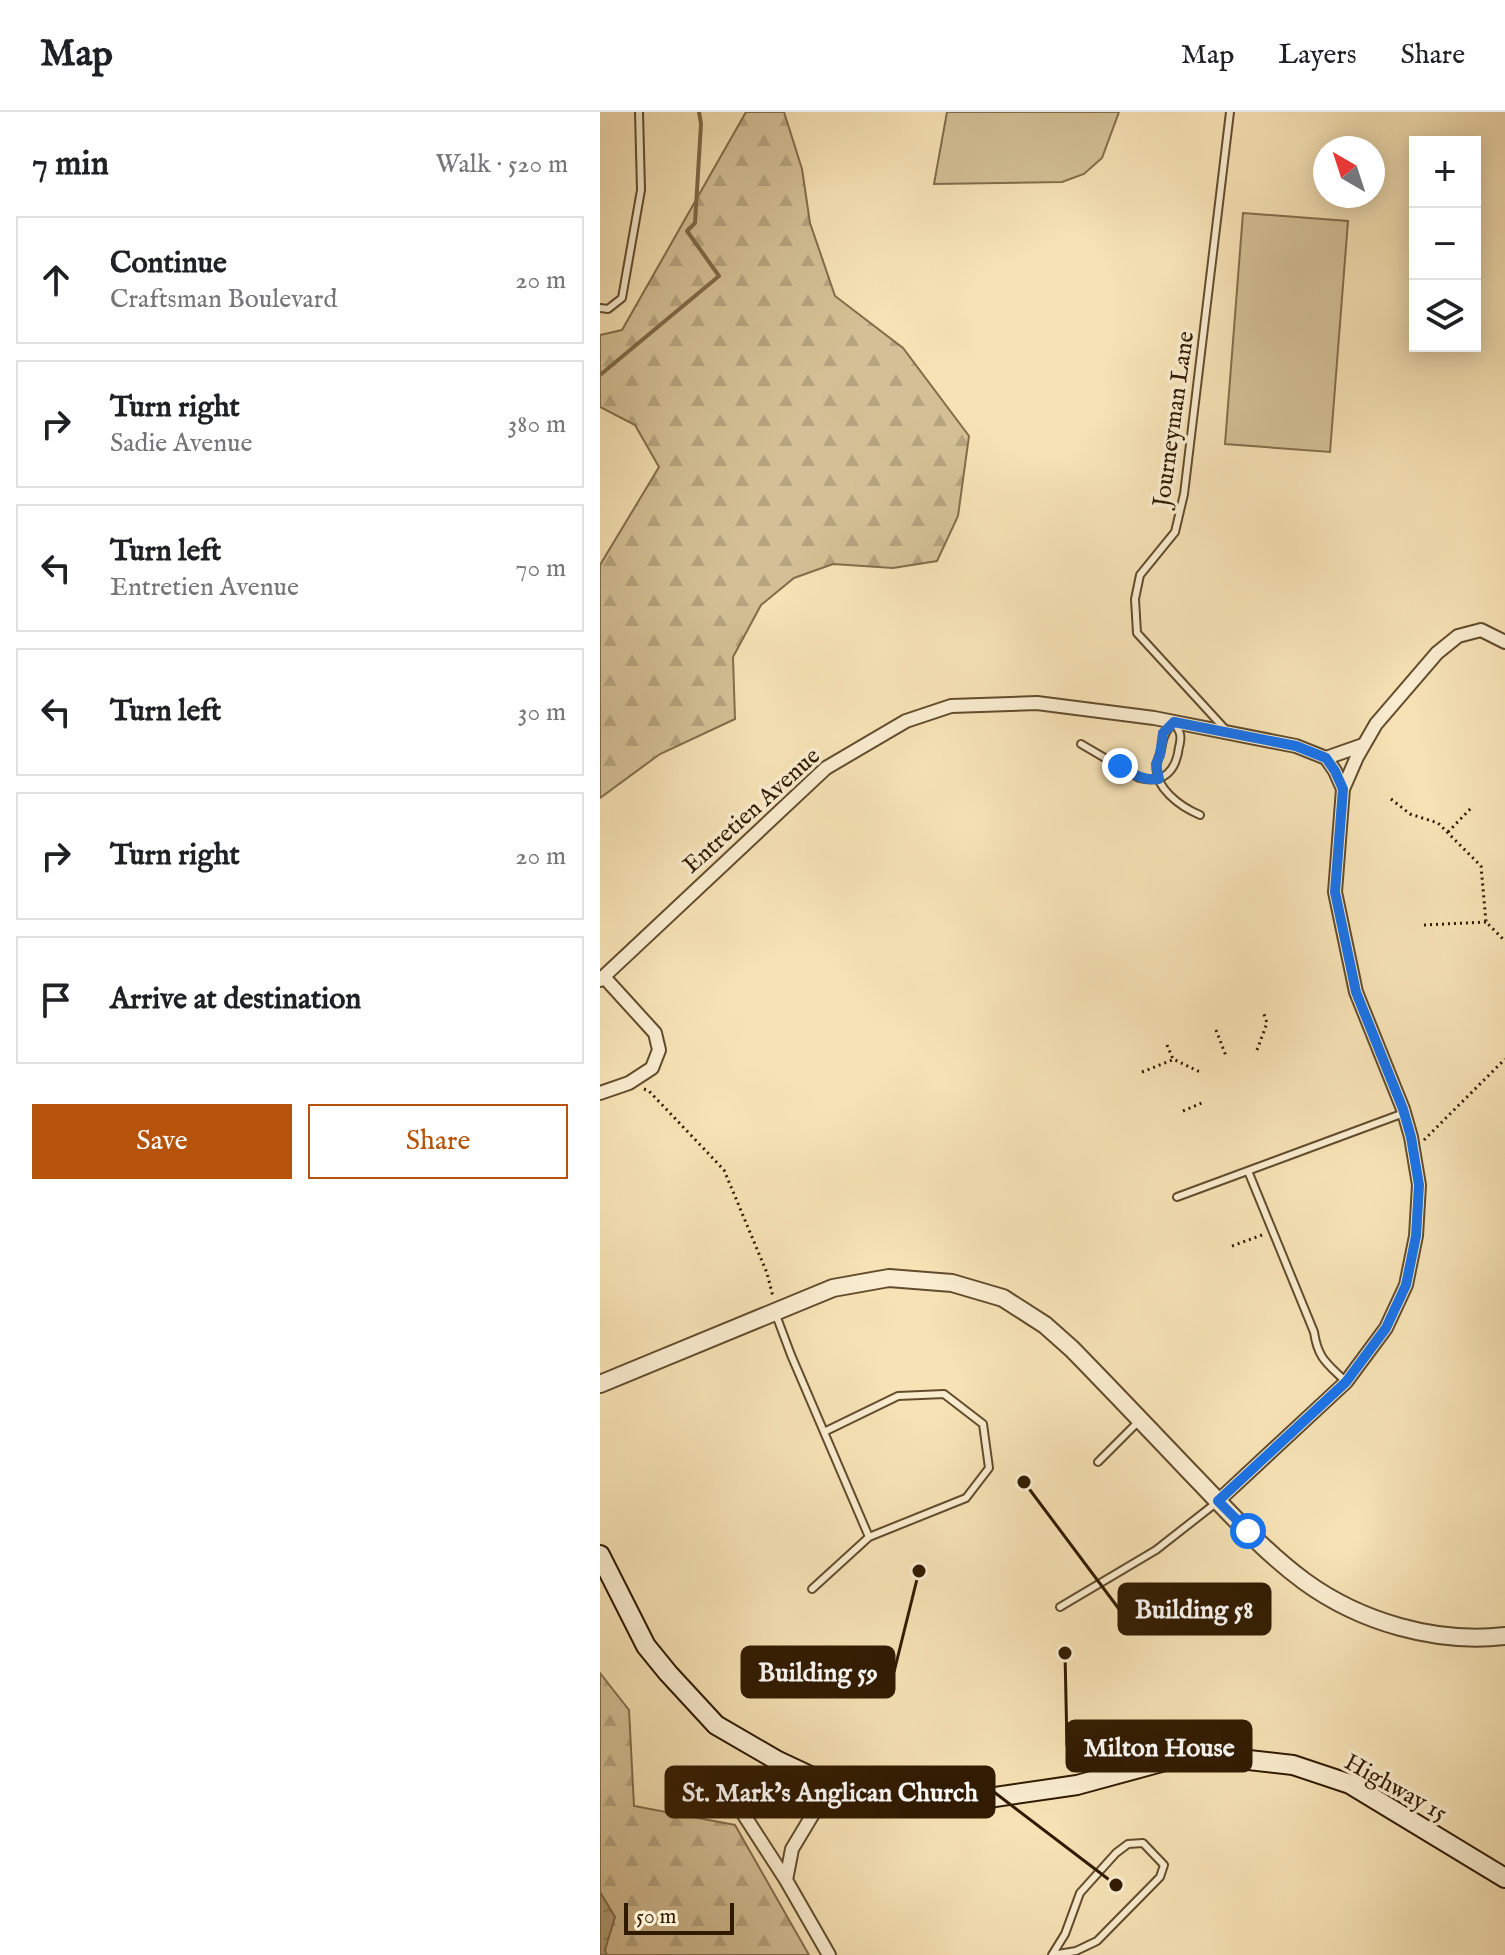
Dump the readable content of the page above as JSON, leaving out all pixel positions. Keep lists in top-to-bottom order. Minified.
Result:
{"streets":{"main road":["Highway 15"],"street":["Entretien Avenue"],"lane":["Journeyman Lane"]},"crossings":[["Journeyman Lane","Entretien Avenue"]],"places":["Building 58","Building 59","Milton House","St. Mark's Anglican Church"],"scale_bar":"50 m","north":"top left","page":{"header":"Map","nav":["Map","Layers","Share"],"heading":["7 min","Walk · 520 m"],"map_buttons":["+","−"],"list":[["Continue","Craftsman Boulevard","20 m"],["Turn right","Sadie Avenue","380 m"],["Turn left","Entretien Avenue","70 m"],["Turn left","30 m"],["Turn right","20 m"],"Arrive at destination"],"buttons":["Save","Share"],"scale":"50 m"}}
